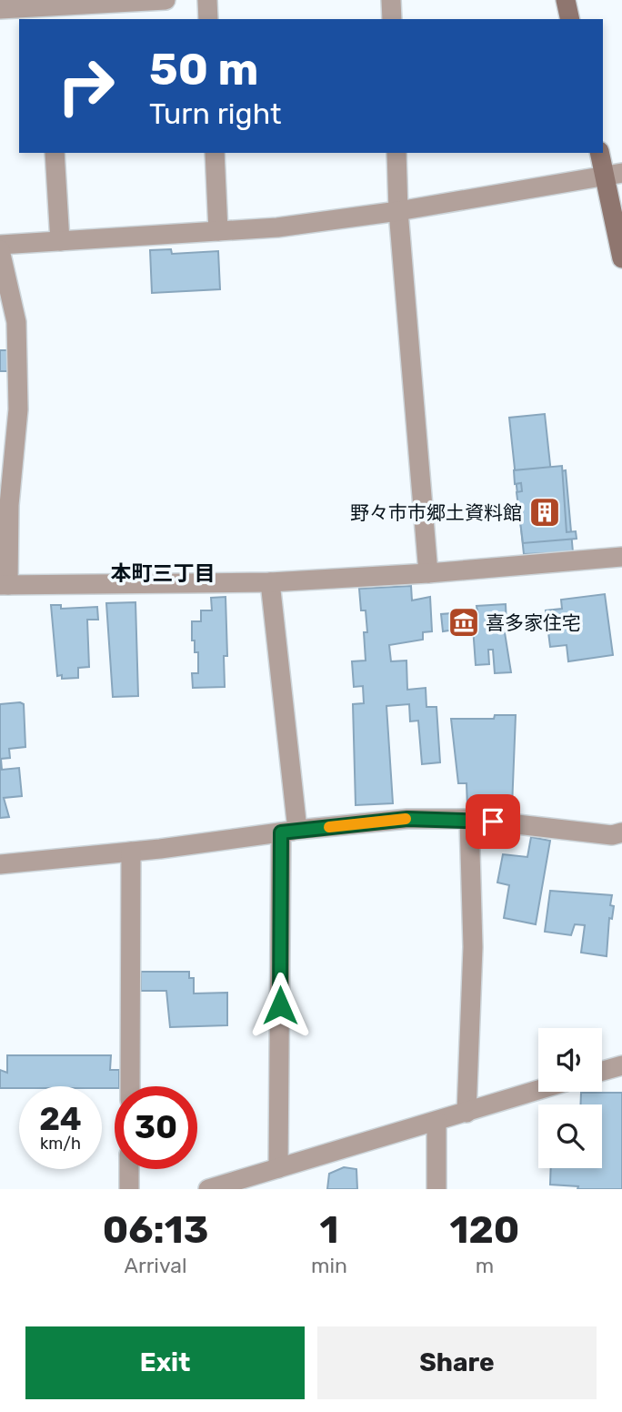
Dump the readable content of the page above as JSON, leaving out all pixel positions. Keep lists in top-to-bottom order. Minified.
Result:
{"districts":["本町三丁目"],"places":{"building":["野々市市郷土資料館"],"museum":["喜多家住宅"]},"page":{"turn":["50 m","Turn right"],"speed":"24 km/h","limit":"30","eta":["06:13","Arrival","1","min","120","m"],"buttons":["Exit","Share"]}}
